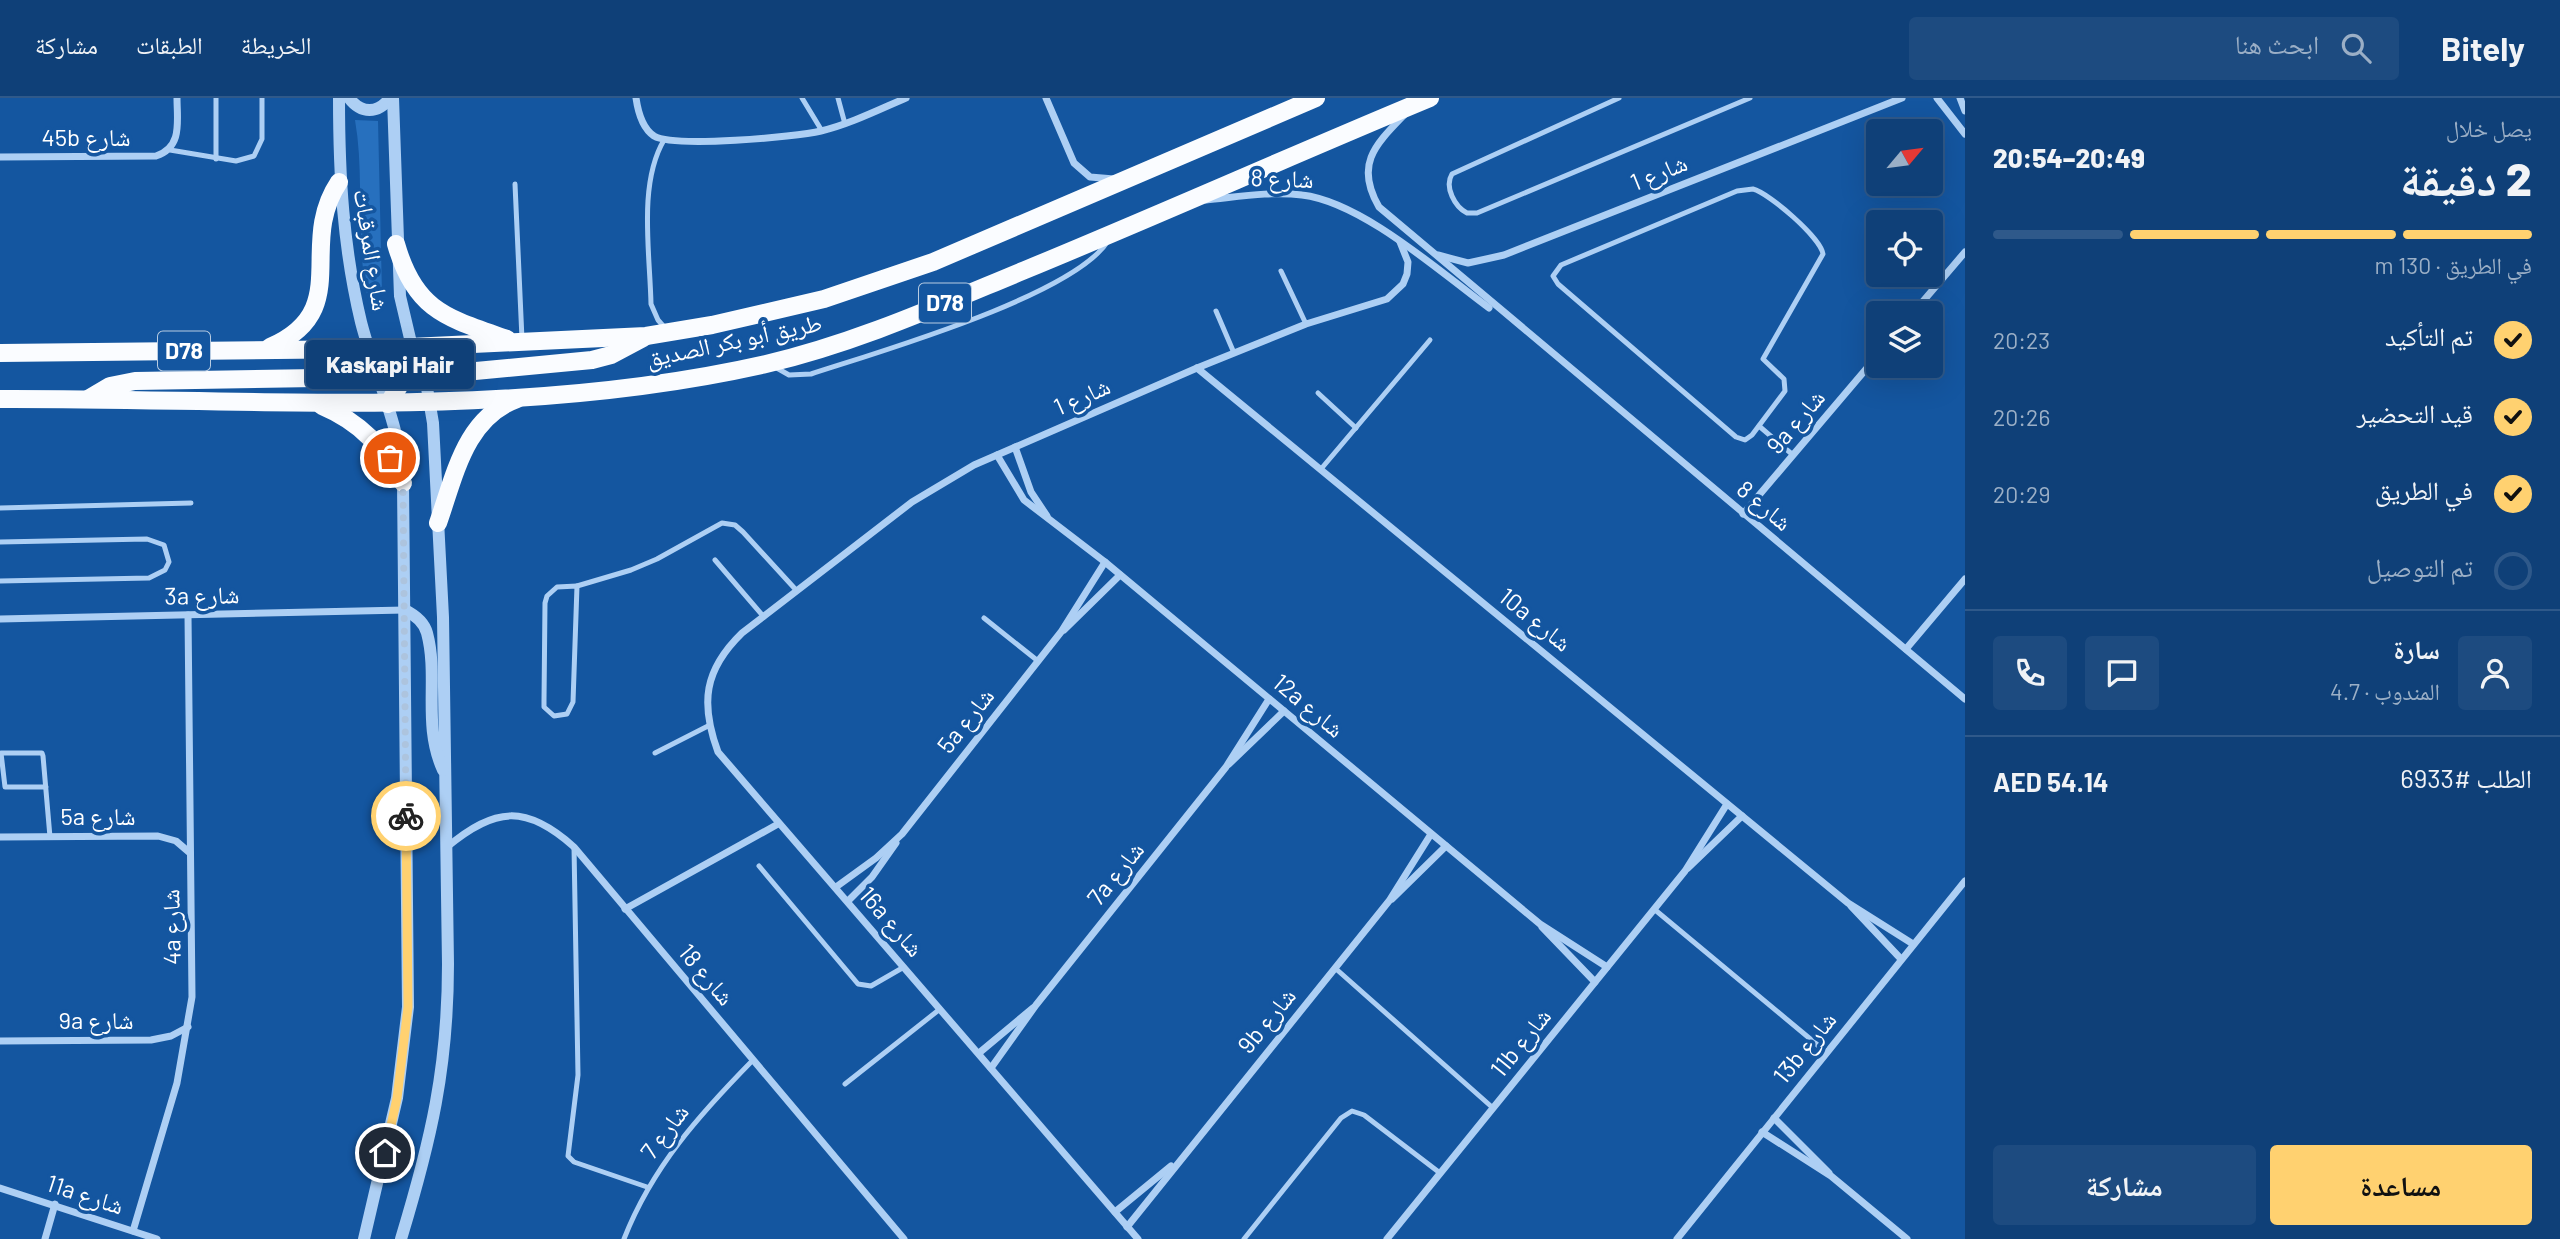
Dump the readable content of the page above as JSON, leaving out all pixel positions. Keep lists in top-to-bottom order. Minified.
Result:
{"streets":{"main road":["D78","طريق أبو بكر الصديق"],"street":["45b شارع","شارع 1","شارع 8","شارع المرقبات","9a شارع","3a شارع","10a شارع","12a شارع","5a شارع","7a شارع","16a شارع","4a شارع","شارع 18","9b شارع","11b شارع","13b شارع","11a شارع"],"lane":["شارع 7"]},"crossings":[["شارع 1","شارع 8"],["شارع 1","10a شارع"],["شارع 1","12a شارع"],["شارع 1","16a شارع"],["شارع 8","طريق أبو بكر الصديق"],["شارع 8","9a شارع"],["شارع المرقبات","طريق أبو بكر الصديق"],["شارع المرقبات","3a شارع"],["شارع المرقبات","شارع 18"],["9a شارع","4a شارع"],["3a شارع","4a شارع"],["10a شارع","11b شارع"],["10a شارع","13b شارع"],["12a شارع","5a شارع"],["12a شارع","7a شارع"],["12a شارع","9b شارع"],["12a شارع","11b شارع"],["5a شارع","16a شارع"],["5a شارع","4a شارع"],["7a شارع","16a شارع"],["16a شارع","9b شارع"],["4a شارع","11a شارع"],["شارع 18","شارع 7"]],"places":["Kaskapi Hair"],"north":"top right","page":{"header":"Bitely","search":"ابحث هنا","nav":["الخريطة","الطبقات","مشاركة"],"heading":["2 دقيقة","يصل خلال","20:49–20:54"],"panel":["سارة","المندوب · 4.7","الطلب #6933","AED 54.14"],"bar":"في الطريق · 130 m","list":[["تم التأكيد","20:23"],["قيد التحضير","20:26"],["في الطريق","20:29"],"تم التوصيل"],"bubble":"Kaskapi Hair","buttons":["مساعدة","مشاركة"]}}
